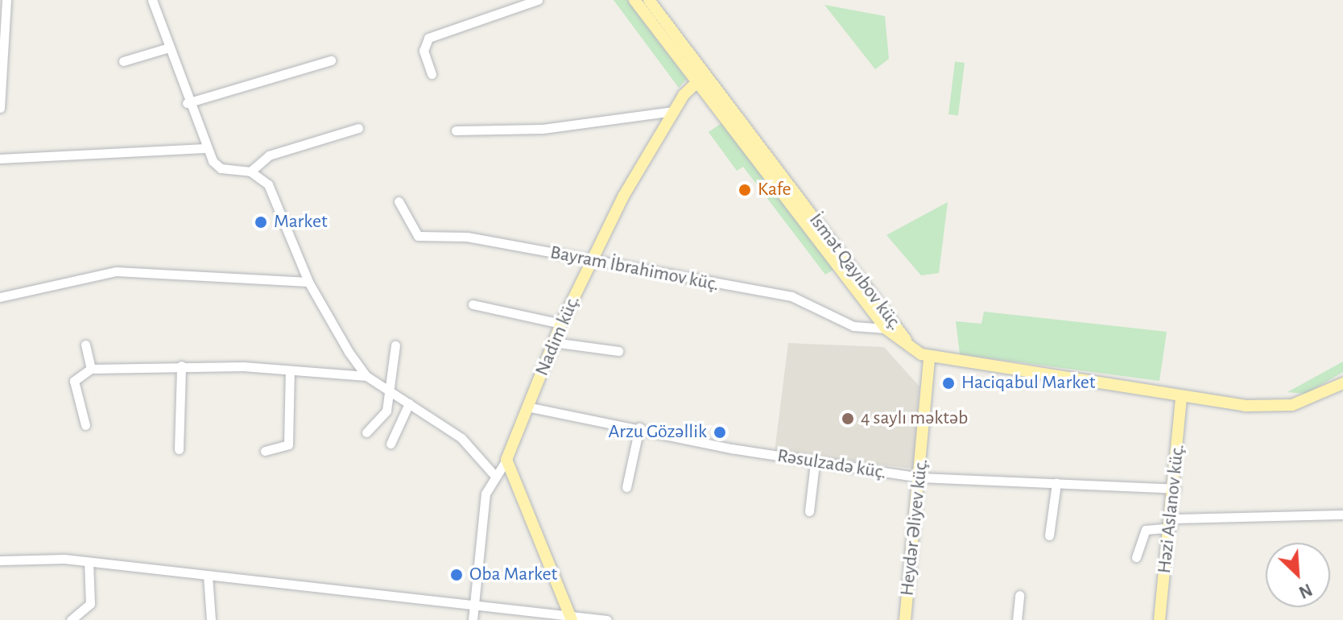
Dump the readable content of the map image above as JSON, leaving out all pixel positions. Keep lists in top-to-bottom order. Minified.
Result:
{"streets":{"main road":["İsmət Qayıbov küç.","Nadim küç.","Həzi Aslanov küç.","Heydər Əliyev küç."],"street":["Bayram İbrahimov küç.","Rəsulzadə küç."]},"crossings":[["Bayram İbrahimov küç.","İsmət Qayıbov küç."],["Bayram İbrahimov küç.","Nadim küç."],["İsmət Qayıbov küç.","Nadim küç."],["Nadim küç.","Rəsulzadə küç."],["Rəsulzadə küç.","Həzi Aslanov küç."],["Rəsulzadə küç.","Heydər Əliyev küç."]],"places":["Kafe","Market","Haciqabul Market","4 saylı məktəb","Arzu Gözəllik","Oba Market"],"north":"bottom right"}
